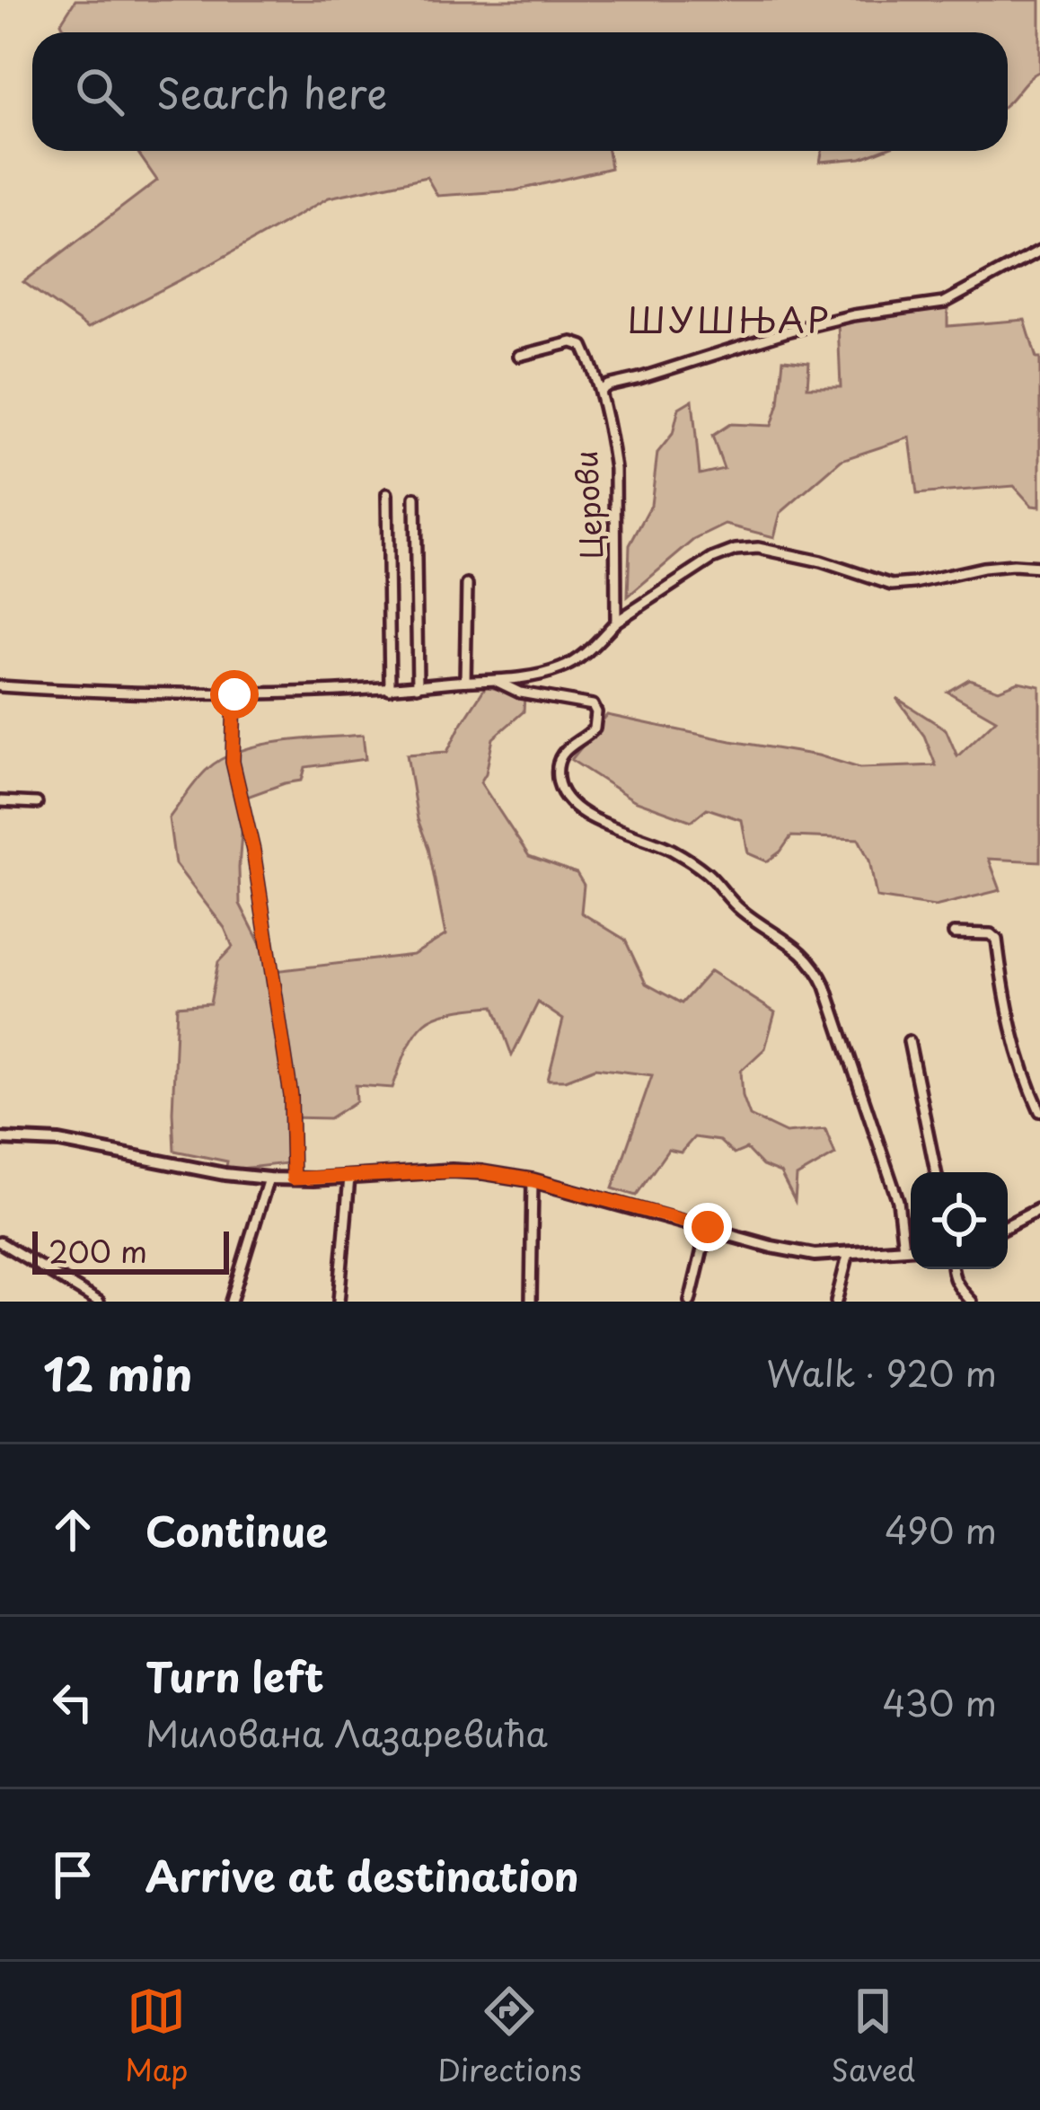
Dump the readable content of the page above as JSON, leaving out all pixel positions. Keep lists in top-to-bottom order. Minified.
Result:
{"streets":{"street":["Церови"]},"districts":["ШУШЊАР"],"scale_bar":"200 m","page":{"search":"Search here","scale":"200 m","heading":["12 min","Walk · 920 m"],"list":[["Continue","490 m"],["Turn left","Милована Лазаревића","430 m"],"Arrive at destination"],"nav":["Map","Directions","Saved"]}}
